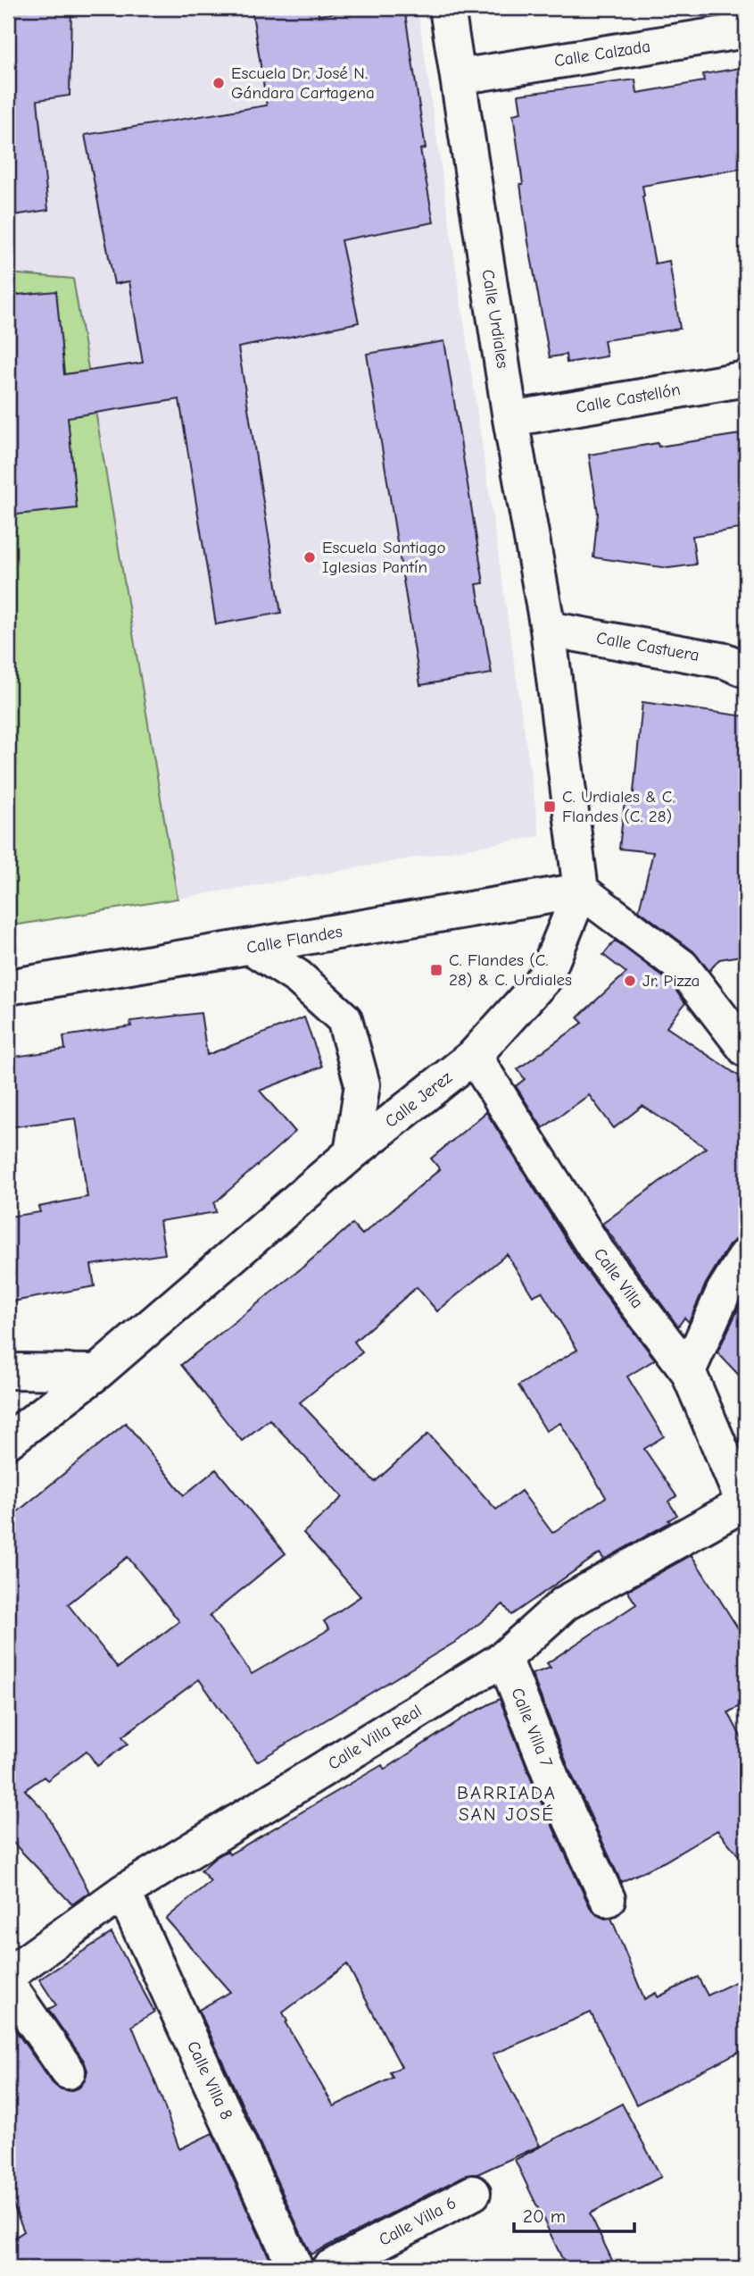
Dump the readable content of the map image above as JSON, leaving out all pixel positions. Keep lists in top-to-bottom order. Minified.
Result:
{"streets":{"street":["Calle Calzada","Calle Urdiales","Calle Castellón","Calle Castuera","Calle Flandes","Calle Jerez","Calle Villa","Calle Villa 7","Calle Villa Real","Calle Villa 8","Calle Villa 6"]},"crossings":[["Calle Calzada","Calle Urdiales"],["Calle Urdiales","Calle Castellón"],["Calle Urdiales","Calle Castuera"],["Calle Urdiales","Calle Jerez"],["Calle Castuera","Calle Jerez"],["Calle Flandes","Calle Jerez"],["Calle Jerez","Calle Villa"],["Calle Villa","Calle Villa Real"],["Calle Villa 7","Calle Villa Real"],["Calle Villa Real","Calle Villa 8"]],"districts":["BARRIADA SAN JOSÉ"],"places":{"other":["Escuela Dr. José N. Gándara Cartagena","Escuela Santiago Iglesias Pantín","Jr. Pizza"],"transit":["C. Urdiales & C. Flandes (C. 28)","C. Flandes (C. 28) & C. Urdiales"]},"scale_bar":"20 m"}
